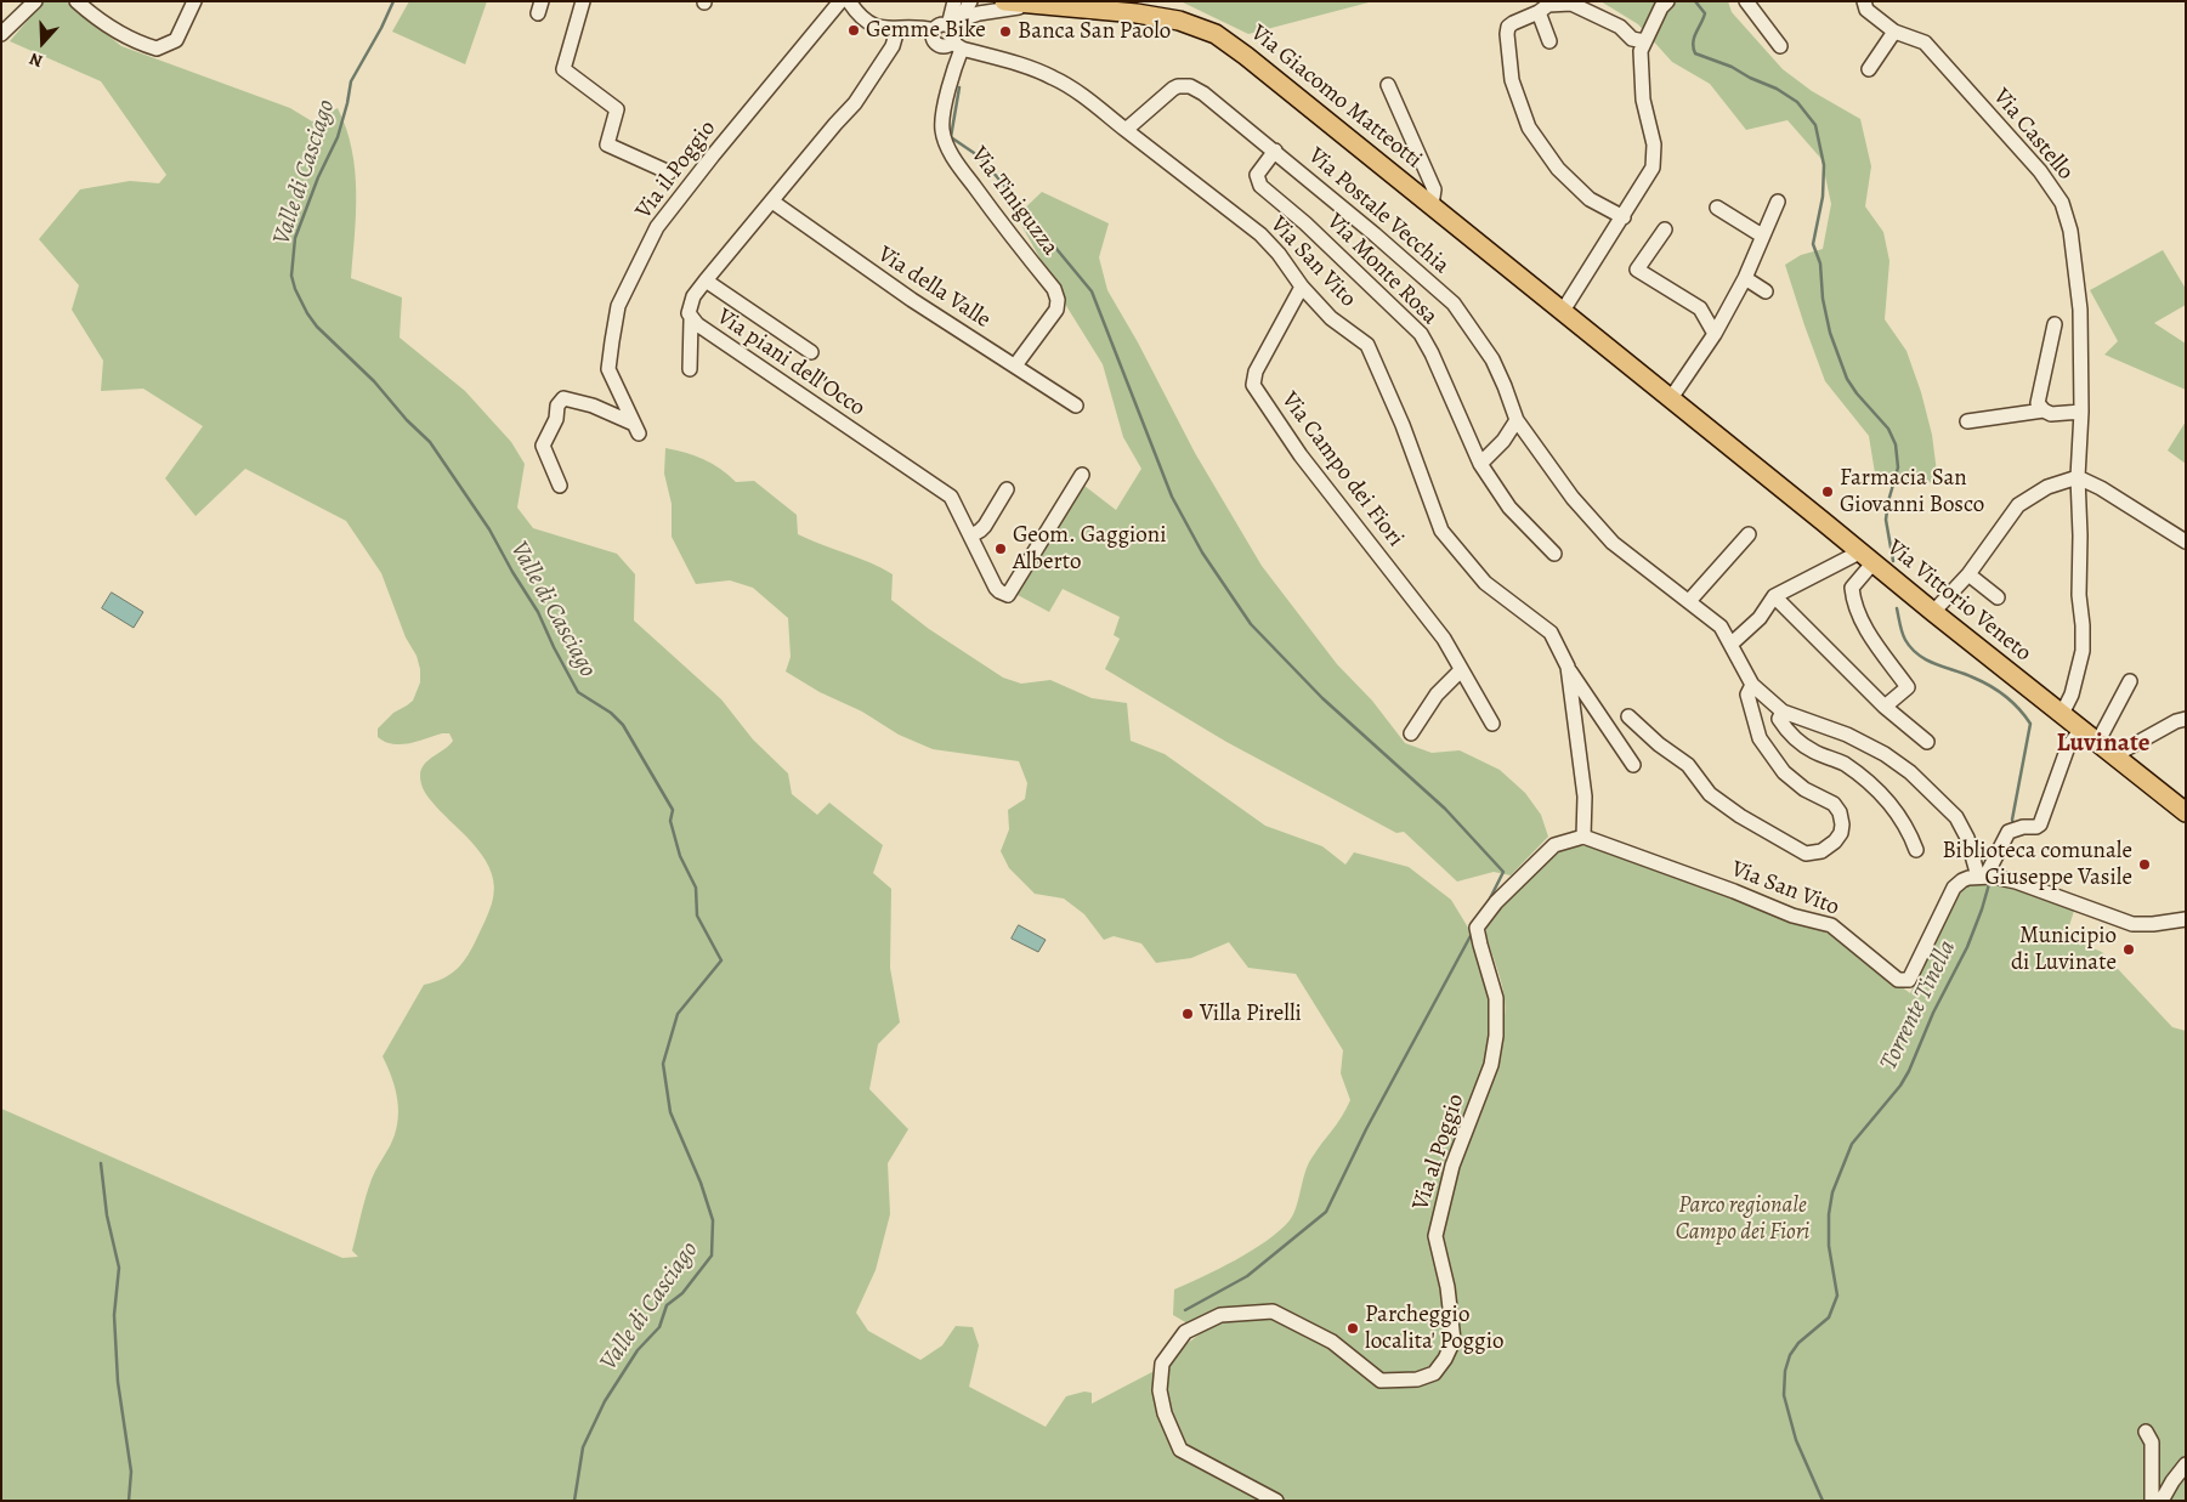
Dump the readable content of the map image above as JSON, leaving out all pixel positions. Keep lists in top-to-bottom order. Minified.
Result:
{"streets":{"main road":["Via Giacomo Matteotti","Via Vittorio Veneto"],"street":["Via Castello","Via il Poggio","Via Tiniguzza","Via Postale Vecchia","Via San Vito","Via Monte Rosa","Via della Valle","Via piani dell'Occo","Via Campo dei Fiori","Via al Poggio"]},"crossings":[["Via Giacomo Matteotti","Via Vittorio Veneto"],["Via Castello","Via Vittorio Veneto"],["Via Tiniguzza","Via della Valle"],["Via Postale Vecchia","Via San Vito"],["Via Postale Vecchia","Via Monte Rosa"],["Via San Vito","Via Campo dei Fiori"],["Via San Vito","Via al Poggio"],["Via della Valle","Via piani dell'Occo"]],"districts":["Luvinate"],"water":["Valle di Casciago","Torrente Tinella"],"parks":["Parco regionale Campo dei Fiori"],"places":["Gemme Bike","Banca San Paolo","Farmacia San Giovanni Bosco","Geom. Gaggioni Alberto","Biblioteca comunale Giuseppe Vasile","Municipio di Luvinate","Villa Pirelli","Parcheggio localita' Poggio"],"north":"bottom"}
